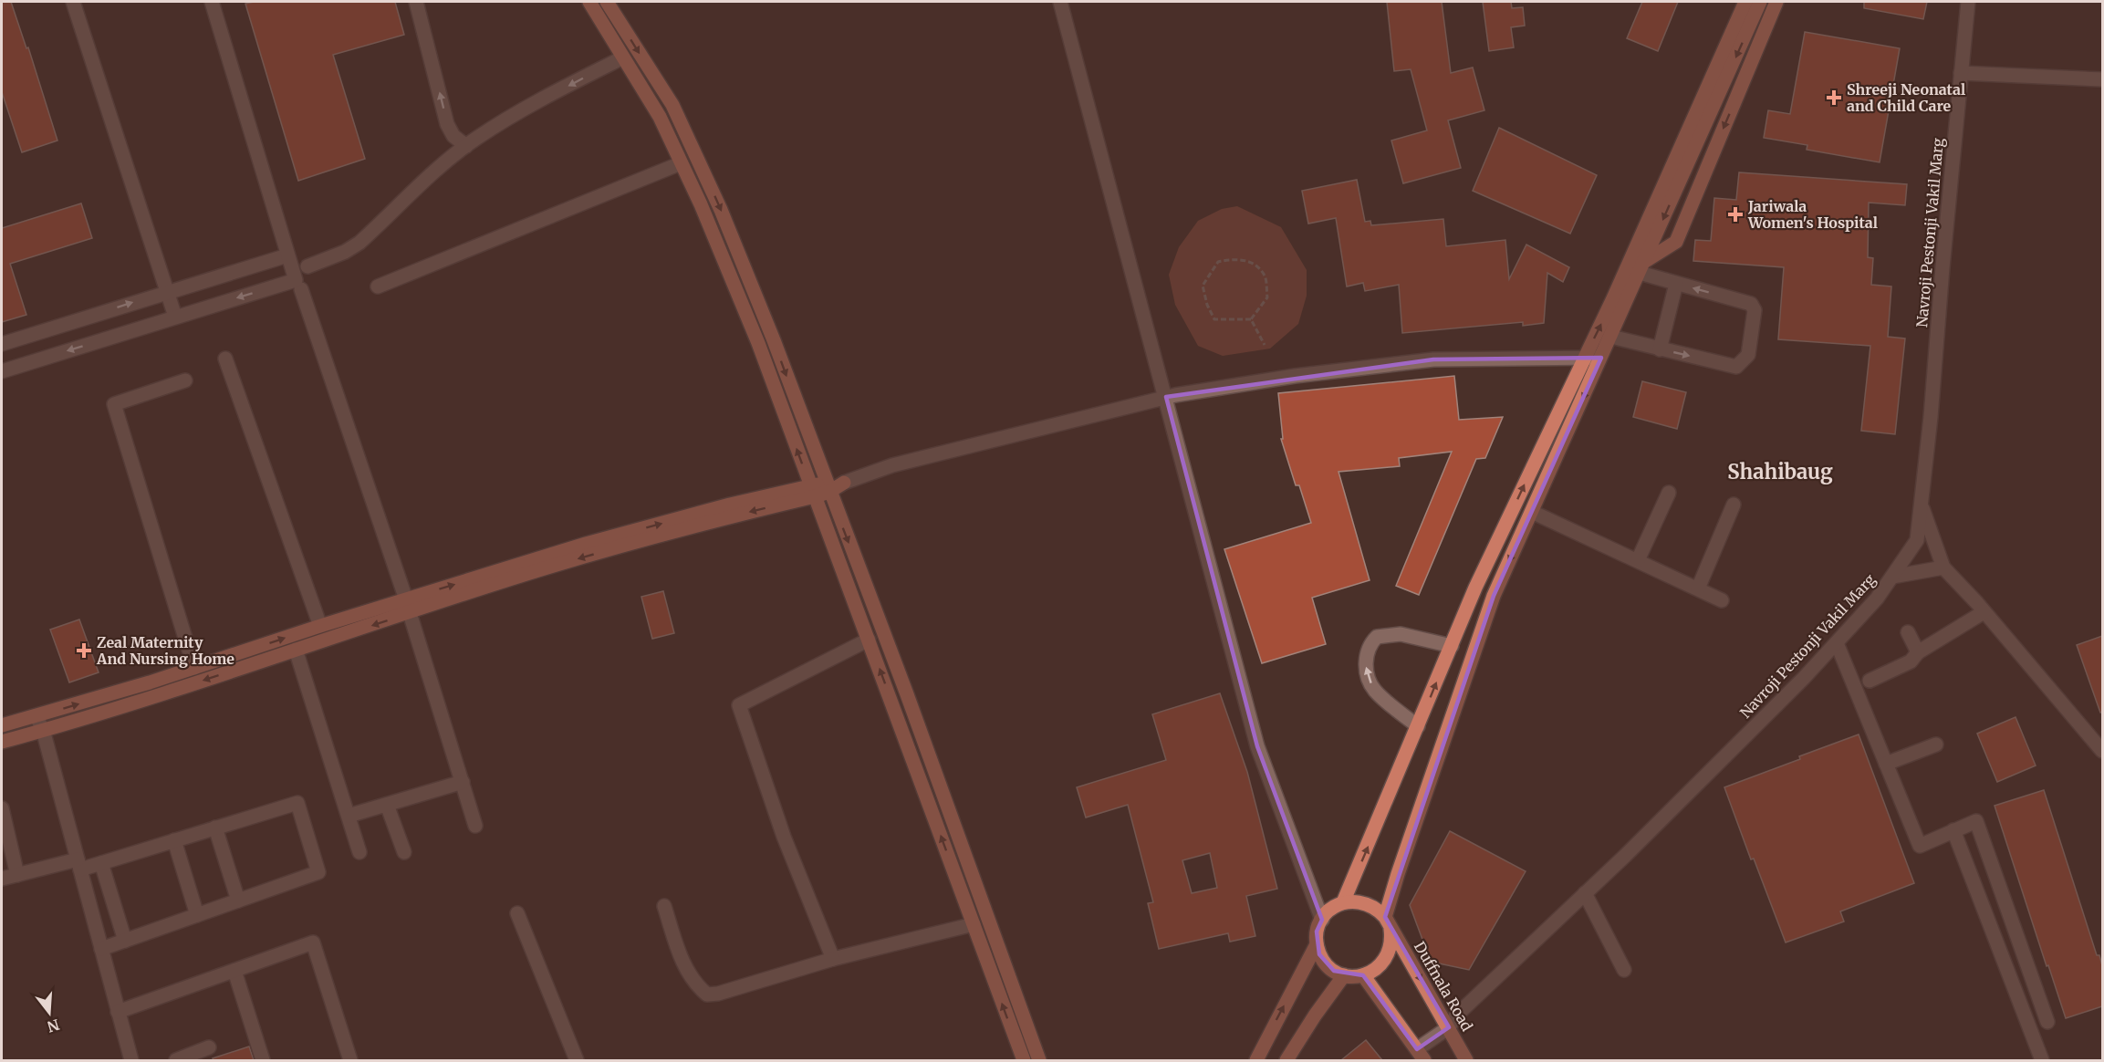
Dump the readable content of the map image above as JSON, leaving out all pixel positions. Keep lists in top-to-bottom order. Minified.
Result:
{"streets":{"main road":["Duffnala Road"],"street":["Navroji Pestonji Vakil Marg"]},"crossings":[["Navroji Pestonji Vakil Marg","Duffnala Road"]],"districts":["Shahibaug"],"places":{"health":["Shreeji Neonatal and Child Care","Jariwala Women's Hospital","Zeal Maternity And Nursing Home"]},"north":"bottom"}
